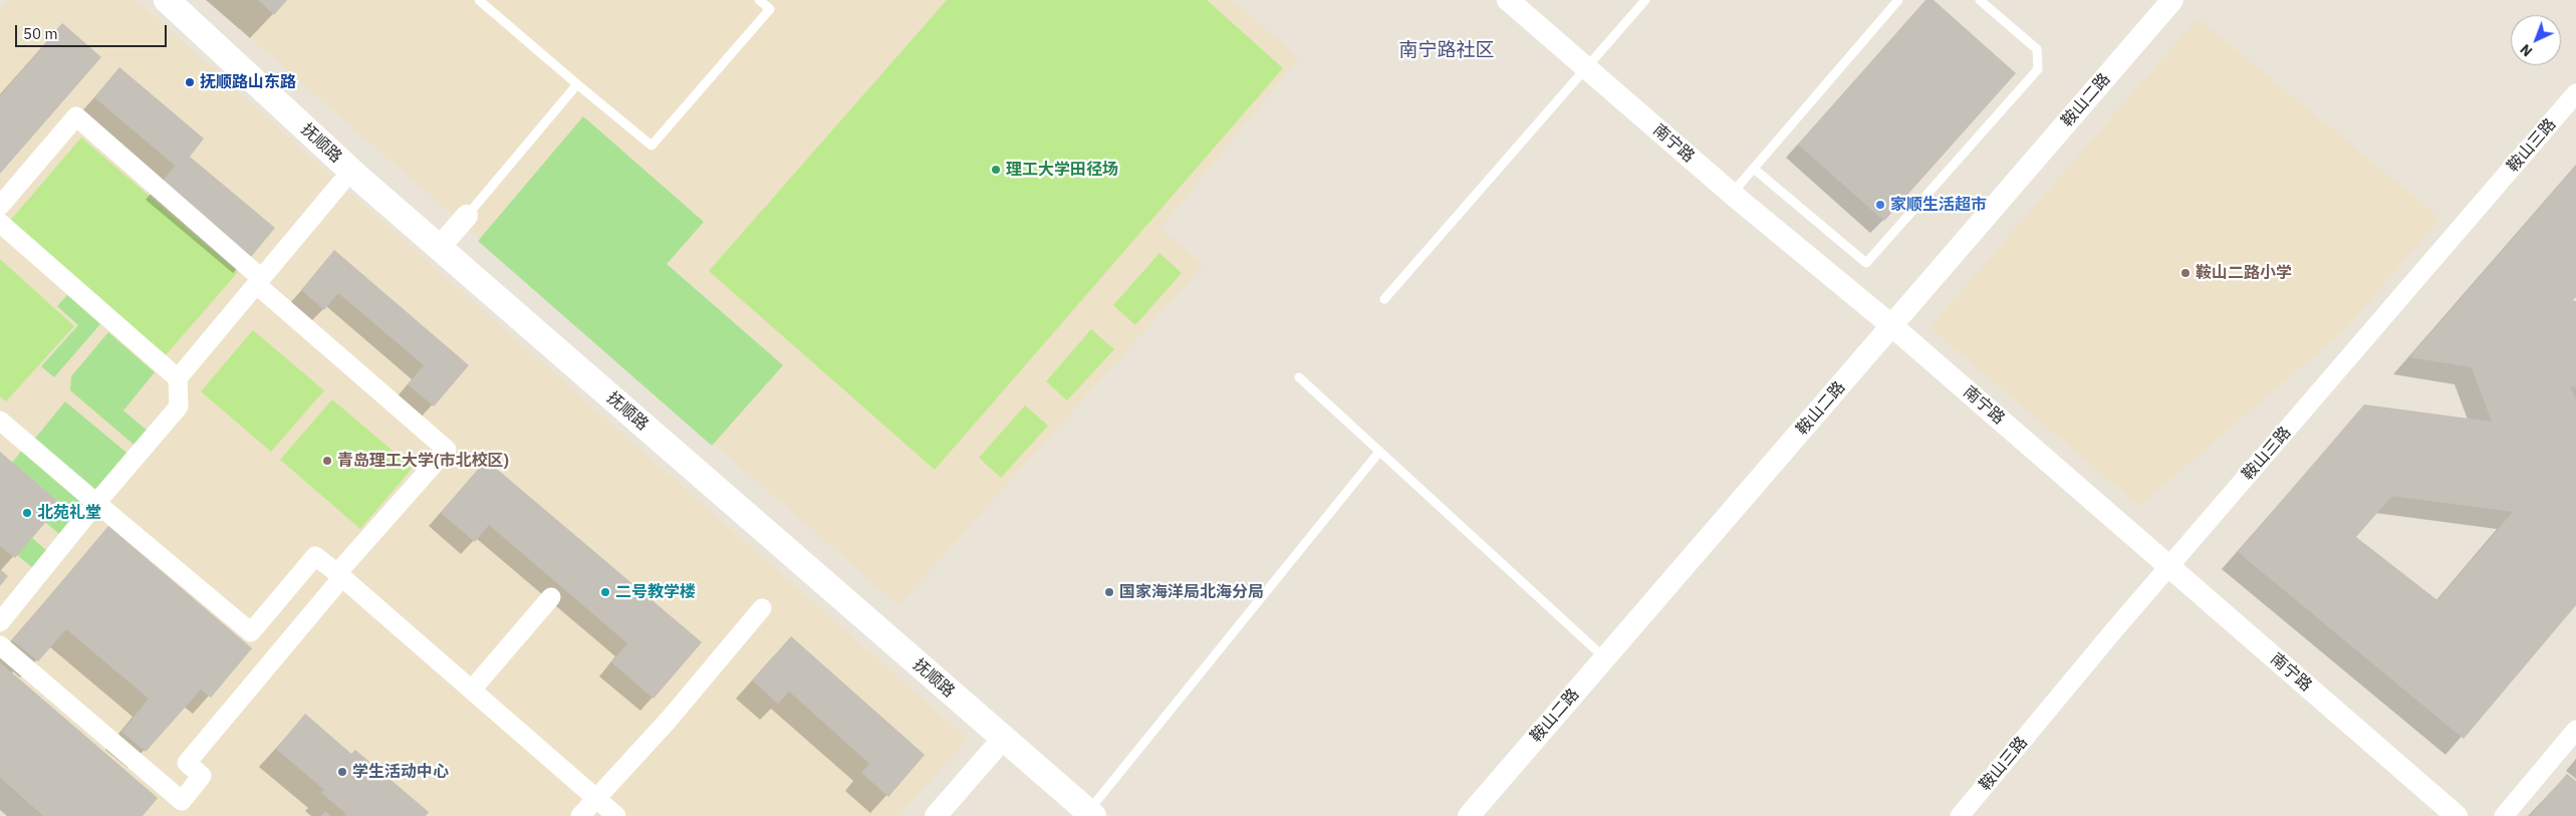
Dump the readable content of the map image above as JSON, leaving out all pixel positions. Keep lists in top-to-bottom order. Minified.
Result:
{"streets":{"main road":["抚顺路"],"street":["鞍山二路","南宁路","鞍山三路"]},"crossings":[["鞍山二路","南宁路"],["南宁路","鞍山三路"]],"districts":["南宁路社区"],"places":["抚顺路山东路","理工大学田径场","家顺生活超市","鞍山二路小学","青岛理工大学(市北校区)","北苑礼堂","二号教学楼","国家海洋局北海分局","学生活动中心"],"scale_bar":"50 m","north":"bottom left"}
